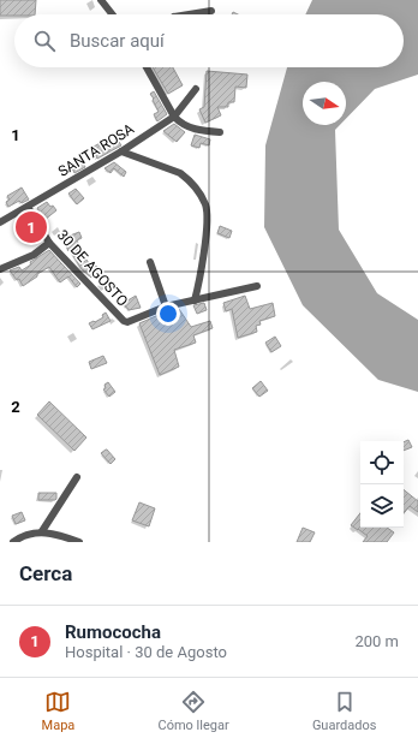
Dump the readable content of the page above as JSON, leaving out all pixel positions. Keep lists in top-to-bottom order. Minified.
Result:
{"streets":{"street":["SANTA ROSA","30 DE AGOSTO"]},"crossings":[["SANTA ROSA","30 DE AGOSTO"]],"north":"right","page":{"search":"Buscar aquí","pins":"1","heading":"Cerca","list":[{"mark":"1","name":"Rumococha","note":"Hospital · 30 de Agosto","value":"200 m"}],"nav":["Mapa","Cómo llegar","Guardados"]},"grid":{"rows":["1","2"]}}
